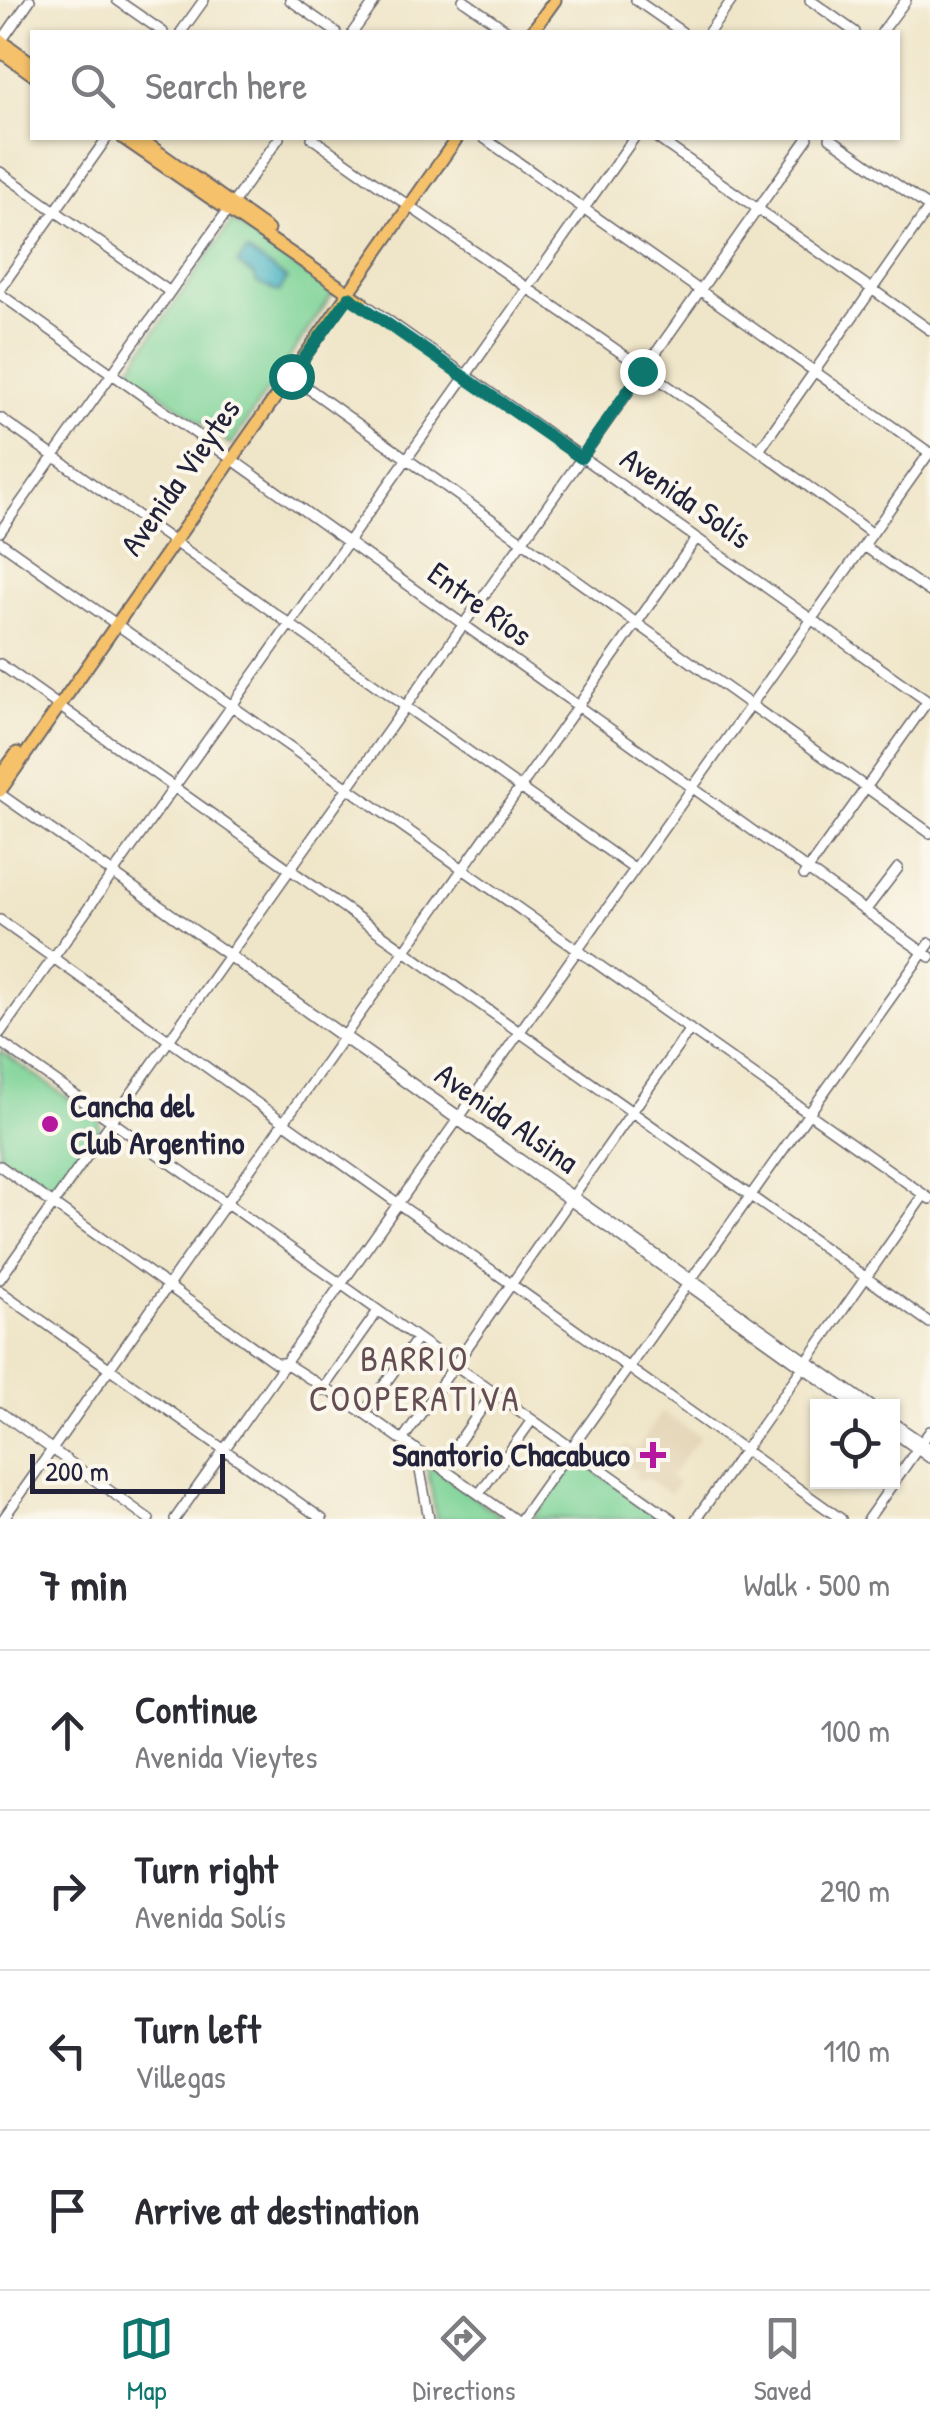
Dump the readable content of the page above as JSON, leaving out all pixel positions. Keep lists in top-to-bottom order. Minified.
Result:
{"streets":{"main road":["Avenida Vieytes","Avenida Solís"],"street":["Entre Ríos","Avenida Alsina"]},"crossings":[["Avenida Vieytes","Avenida Solís"],["Avenida Vieytes","Entre Ríos"],["Avenida Vieytes","Avenida Alsina"]],"districts":["BARRIO COOPERATIVA"],"places":{"other":["Cancha del Club Argentino"],"health":["Sanatorio Chacabuco"]},"scale_bar":"200 m","page":{"search":"Search here","scale":"200 m","heading":["7 min","Walk · 500 m"],"list":[["Continue","Avenida Vieytes","100 m"],["Turn right","Avenida Solís","290 m"],["Turn left","Villegas","110 m"],"Arrive at destination"],"nav":["Map","Directions","Saved"]}}
